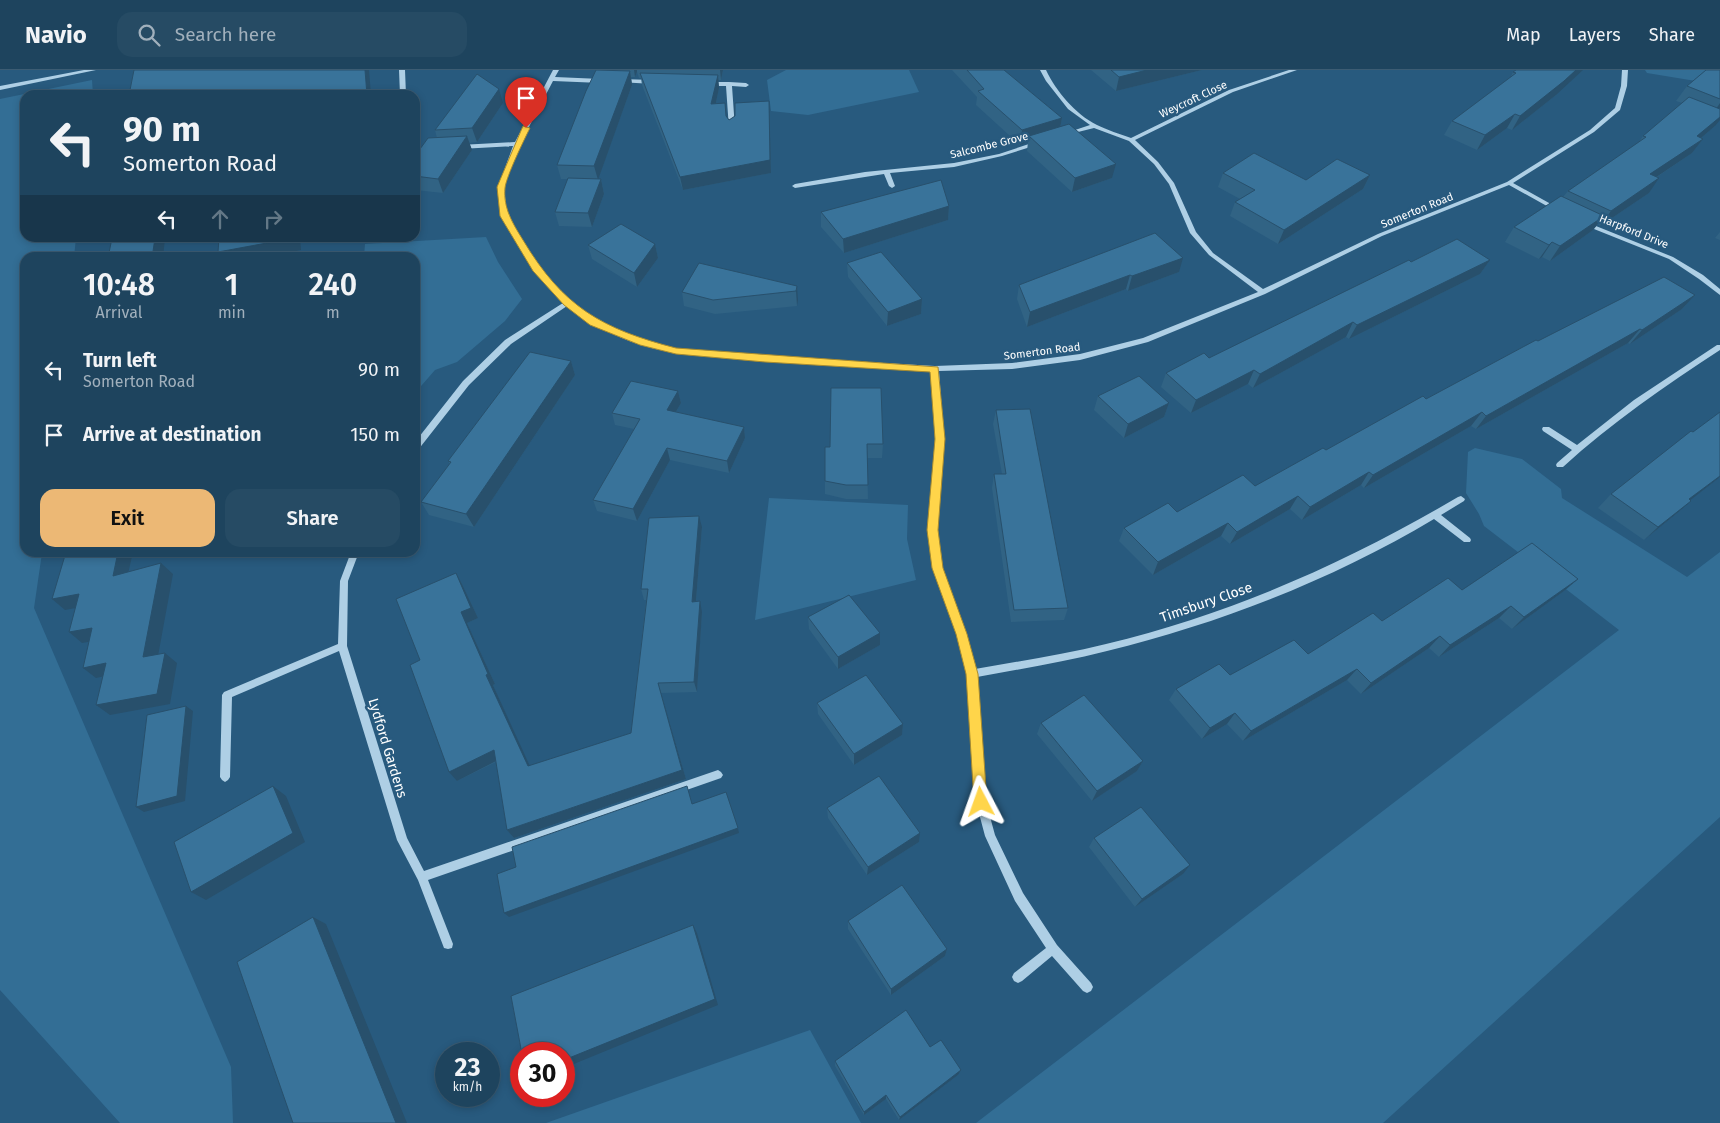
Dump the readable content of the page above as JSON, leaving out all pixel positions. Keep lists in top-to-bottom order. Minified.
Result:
{"streets":{"street":["Weycroft Close","Salcombe Grove","Somerton Road","Harpford Drive","Timsbury Close","Lydford Gardens"]},"page":{"header":"Navio","search":"Search here","nav":["Map","Layers","Share"],"turn":["90 m","Somerton Road"],"eta":["10:48","Arrival","1","min","240","m"],"list":[{"name":"Turn left","note":"Somerton Road","value":"90 m"},{"name":"Arrive at destination","value":"150 m"}],"buttons":["Exit","Share"],"speed":"23 km/h","limit":"30"}}
